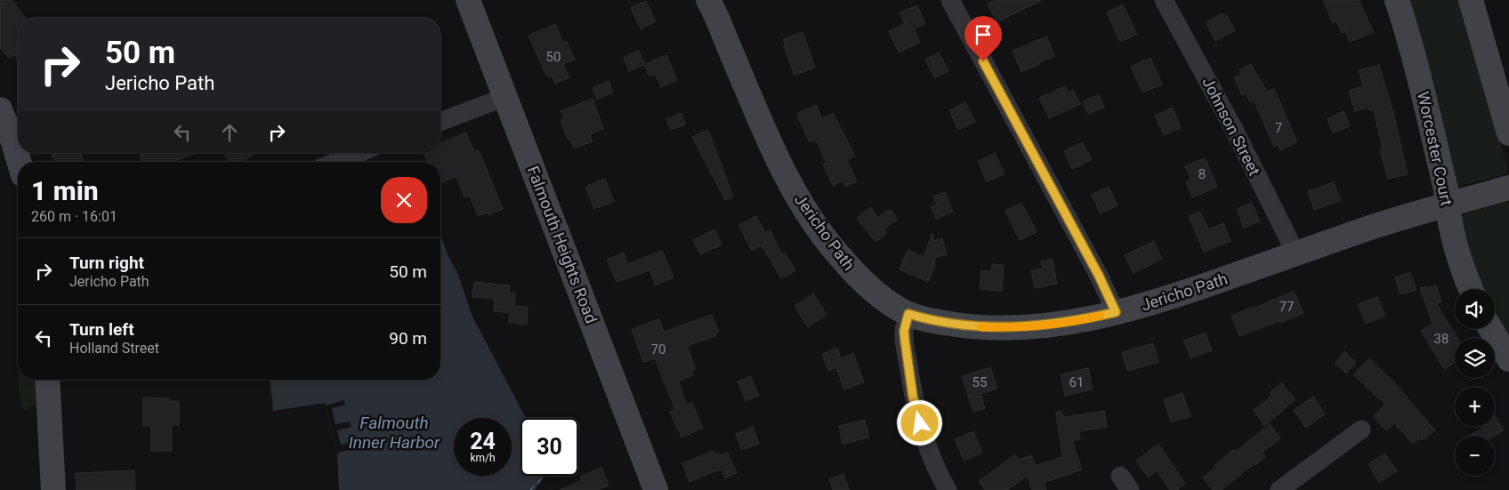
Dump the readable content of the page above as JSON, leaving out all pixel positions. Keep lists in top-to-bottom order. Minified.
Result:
{"streets":{"street":["Johnson Street","Worcester Court","Jericho Path","Falmouth Heights Road"]},"crossings":[["Johnson Street","Jericho Path"],["Worcester Court","Jericho Path"]],"water":["Falmouth Inner Harbor"],"house_numbers":["50","7","8","77","38","70","55","61"],"page":{"turn":["50 m","Jericho Path"],"heading":["1 min","260 m · 16:01"],"list":[{"name":"Turn right","note":"Jericho Path","value":"50 m"},{"name":"Turn left","note":"Holland Street","value":"90 m"}],"map_buttons":["+","−"],"speed":"24 km/h","limit":"30"}}
